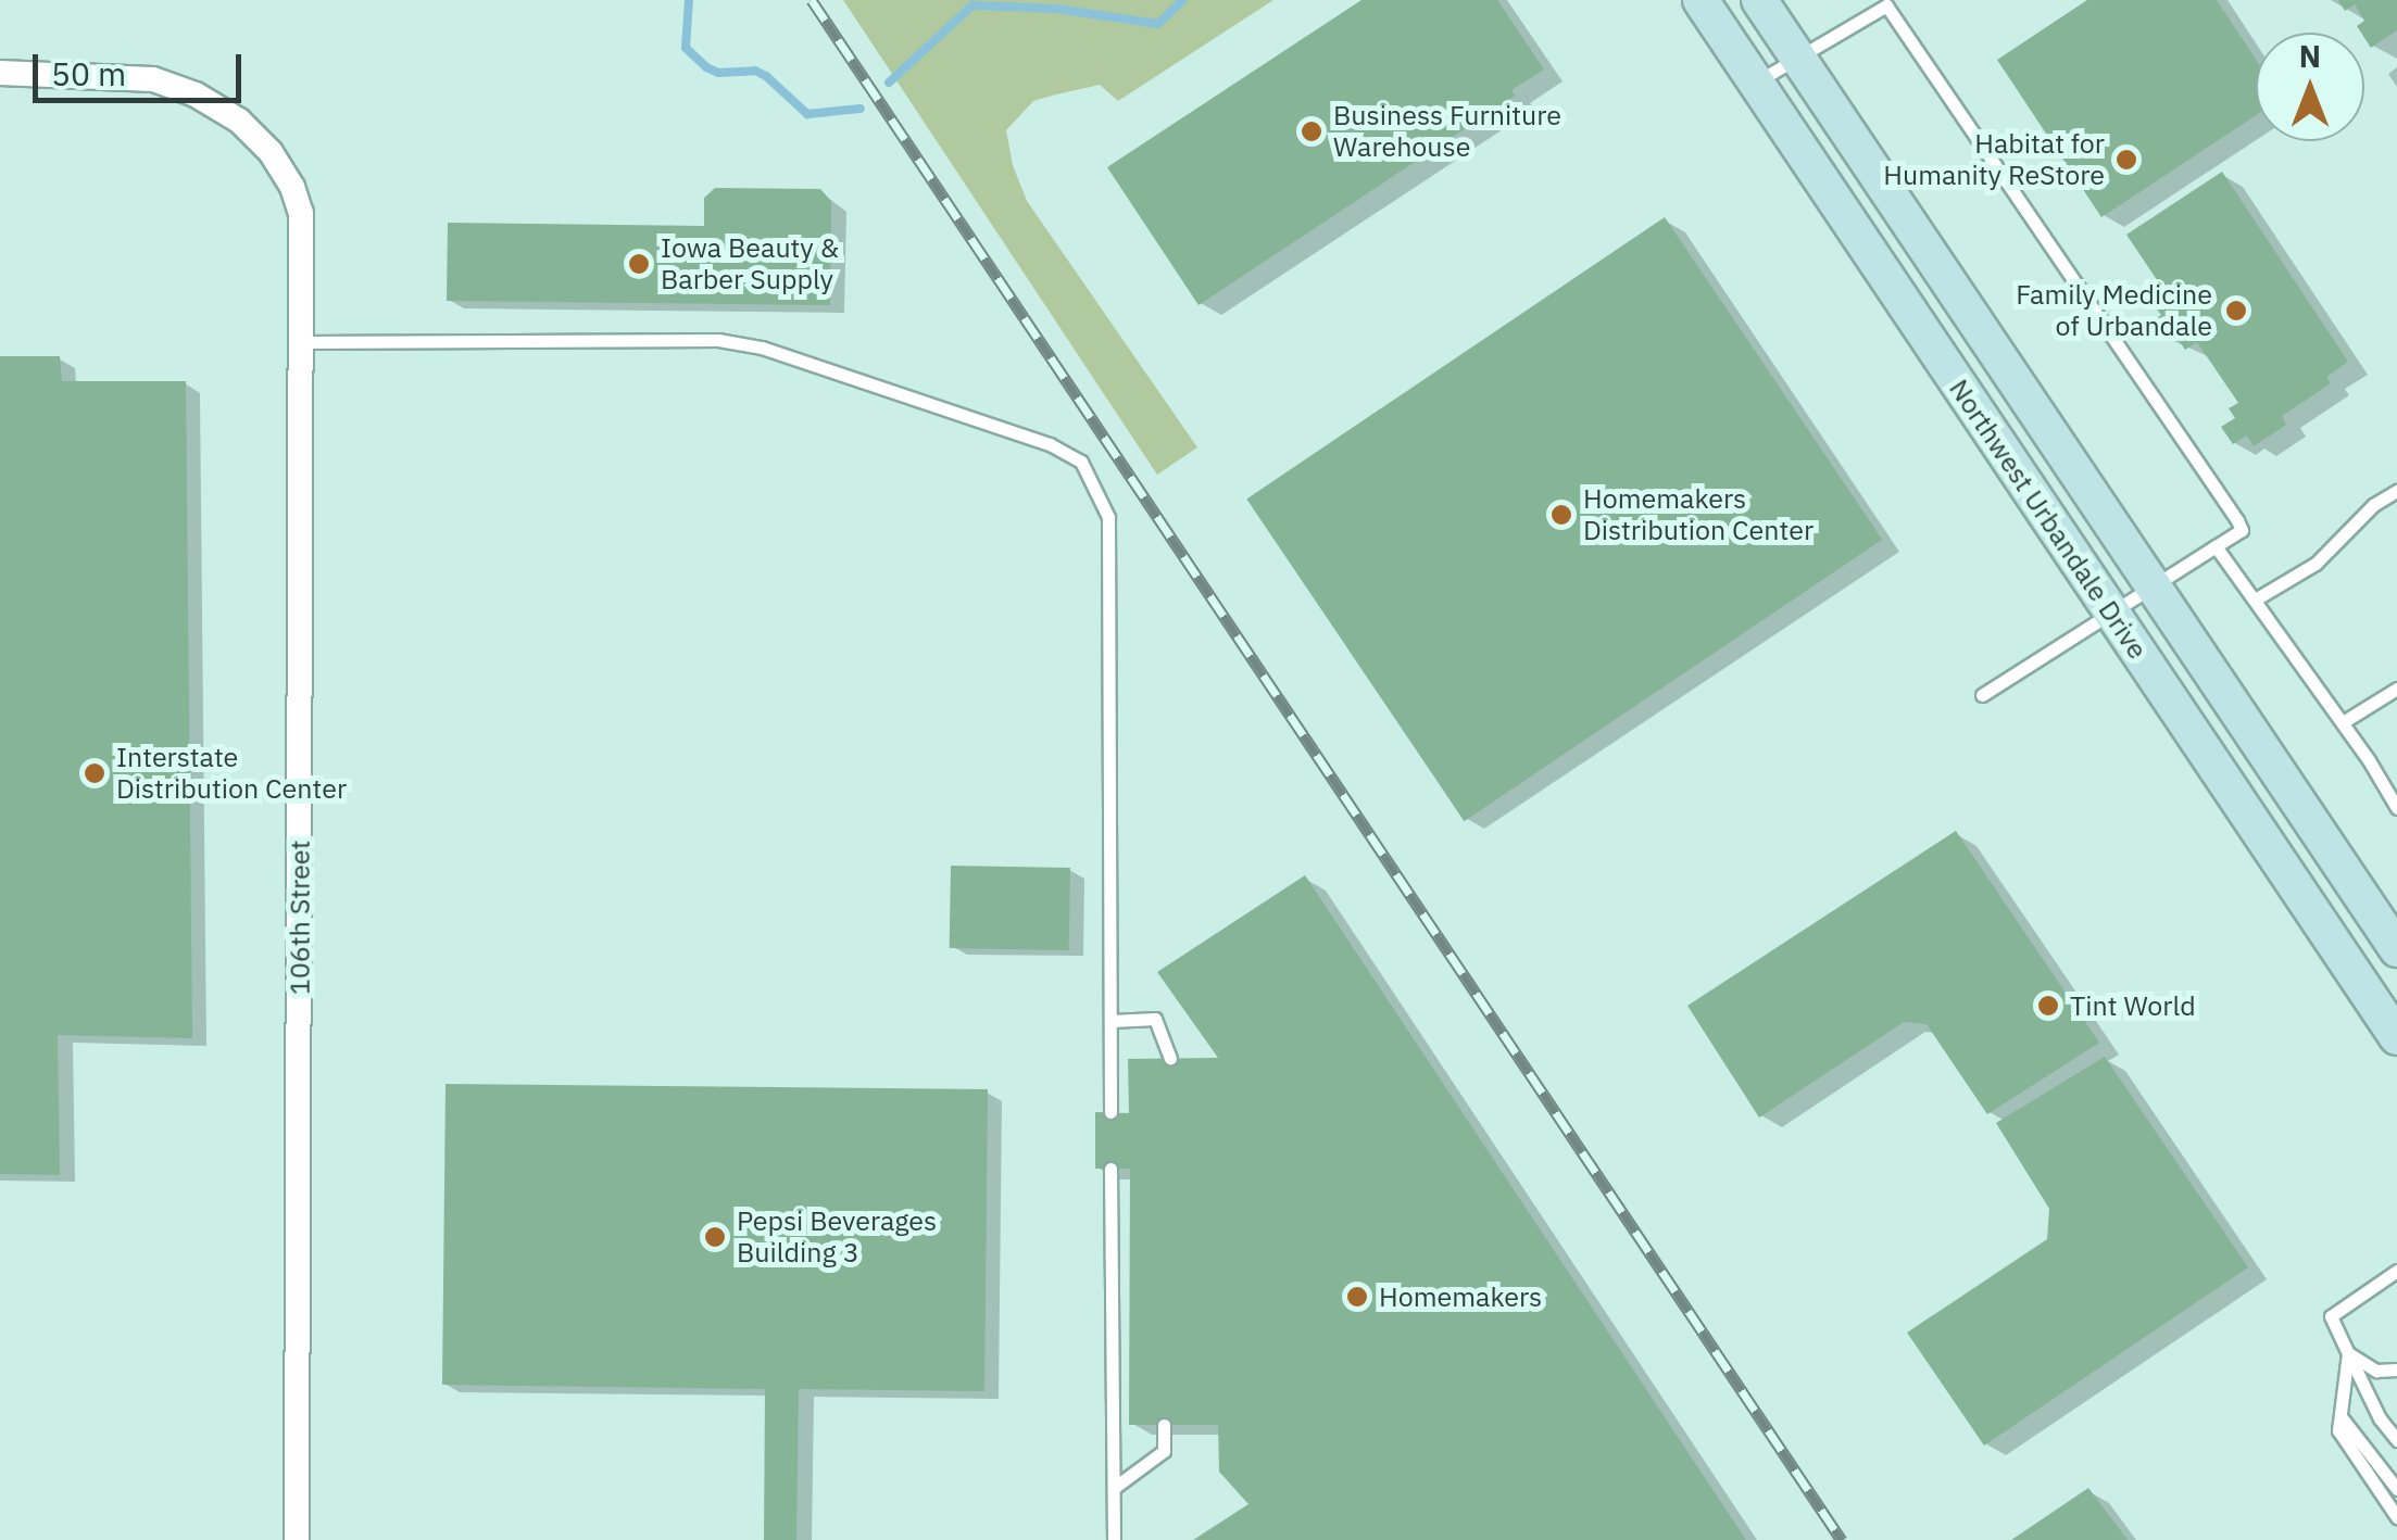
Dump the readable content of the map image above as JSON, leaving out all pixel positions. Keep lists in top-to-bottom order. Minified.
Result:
{"streets":{"main road":["Northwest Urbandale Drive"],"street":["106th Street"]},"places":["Business Furniture Warehouse","Habitat for Humanity ReStore","Iowa Beauty & Barber Supply","Family Medicine of Urbandale","Homemakers Distribution Center","Interstate Distribution Center","Tint World","Pepsi Beverages Building 3","Homemakers"],"scale_bar":"50 m","north":"top"}
